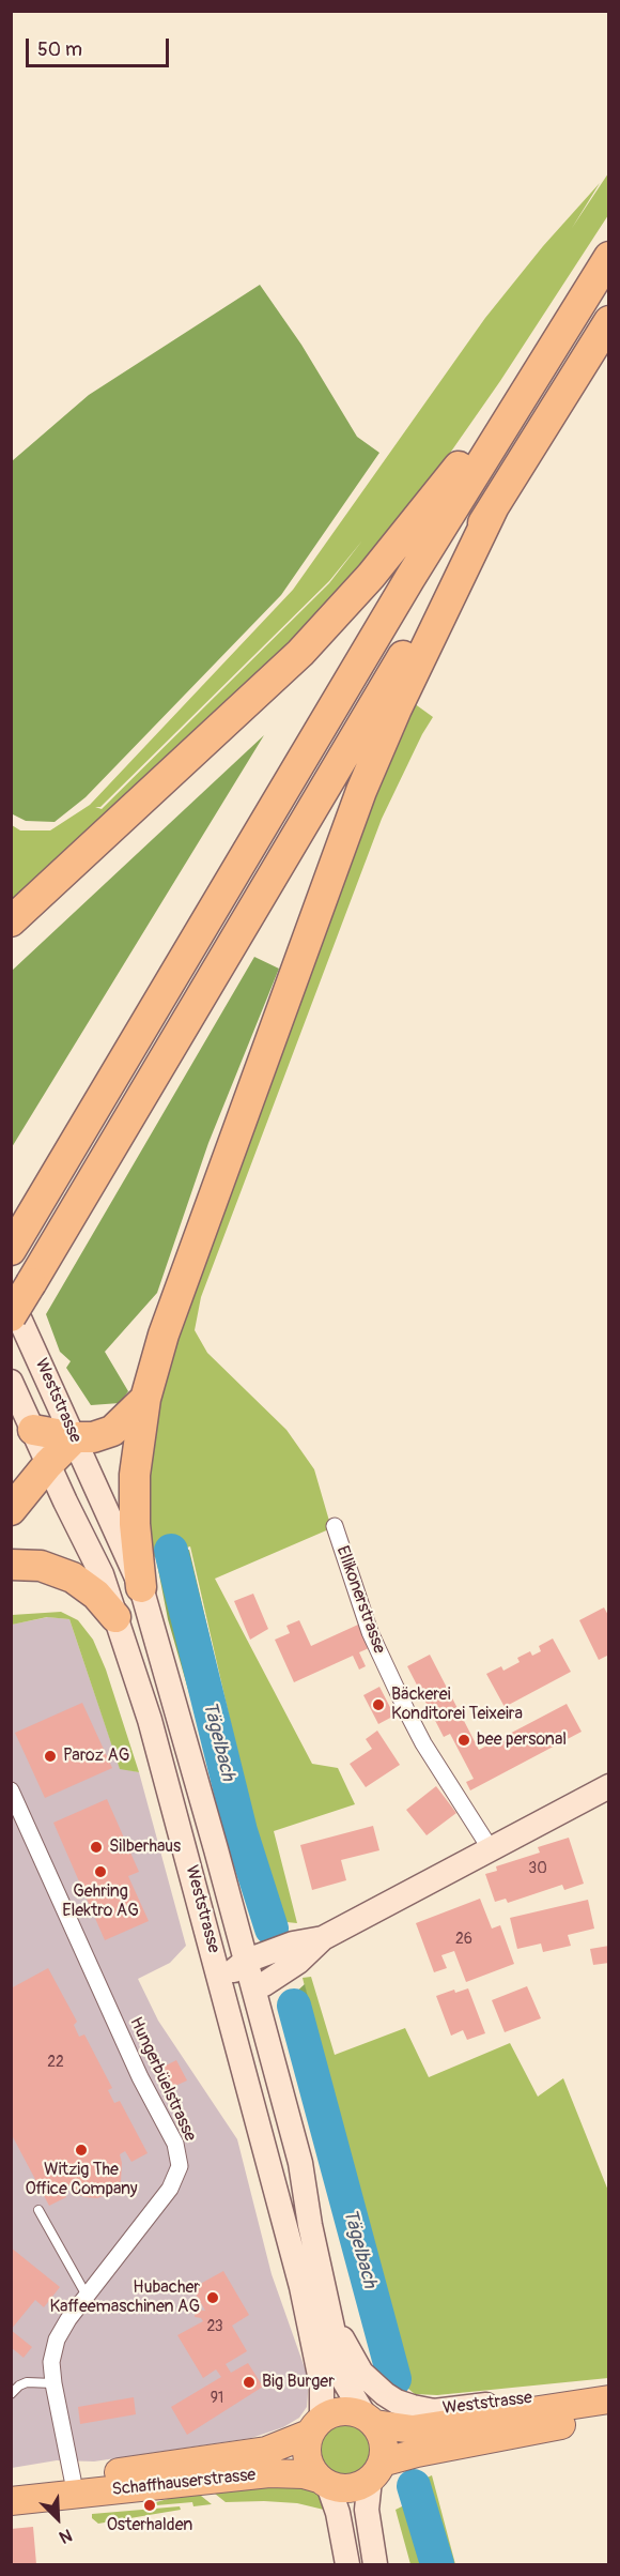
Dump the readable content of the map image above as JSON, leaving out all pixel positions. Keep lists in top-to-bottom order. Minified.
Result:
{"streets":{"main road":["Weststrasse","Schaffhauserstrasse"],"street":["Ellikonerstrasse","Hungerbüelstrasse"]},"crossings":[["Weststrasse","Schaffhauserstrasse"],["Hungerbüelstrasse","Schaffhauserstrasse"]],"water":["Tägelbach"],"places":["Bäckerei Konditorei Teixeira","bee personal","Paroz AG","Silberhaus","Gehring Elektro AG","Witzig The Office Company","Hubacher Kaffeemaschinen AG","Big Burger","Osterhalden"],"house_numbers":["30","26","22","23","91"],"scale_bar":"50 m","north":"bottom right"}
